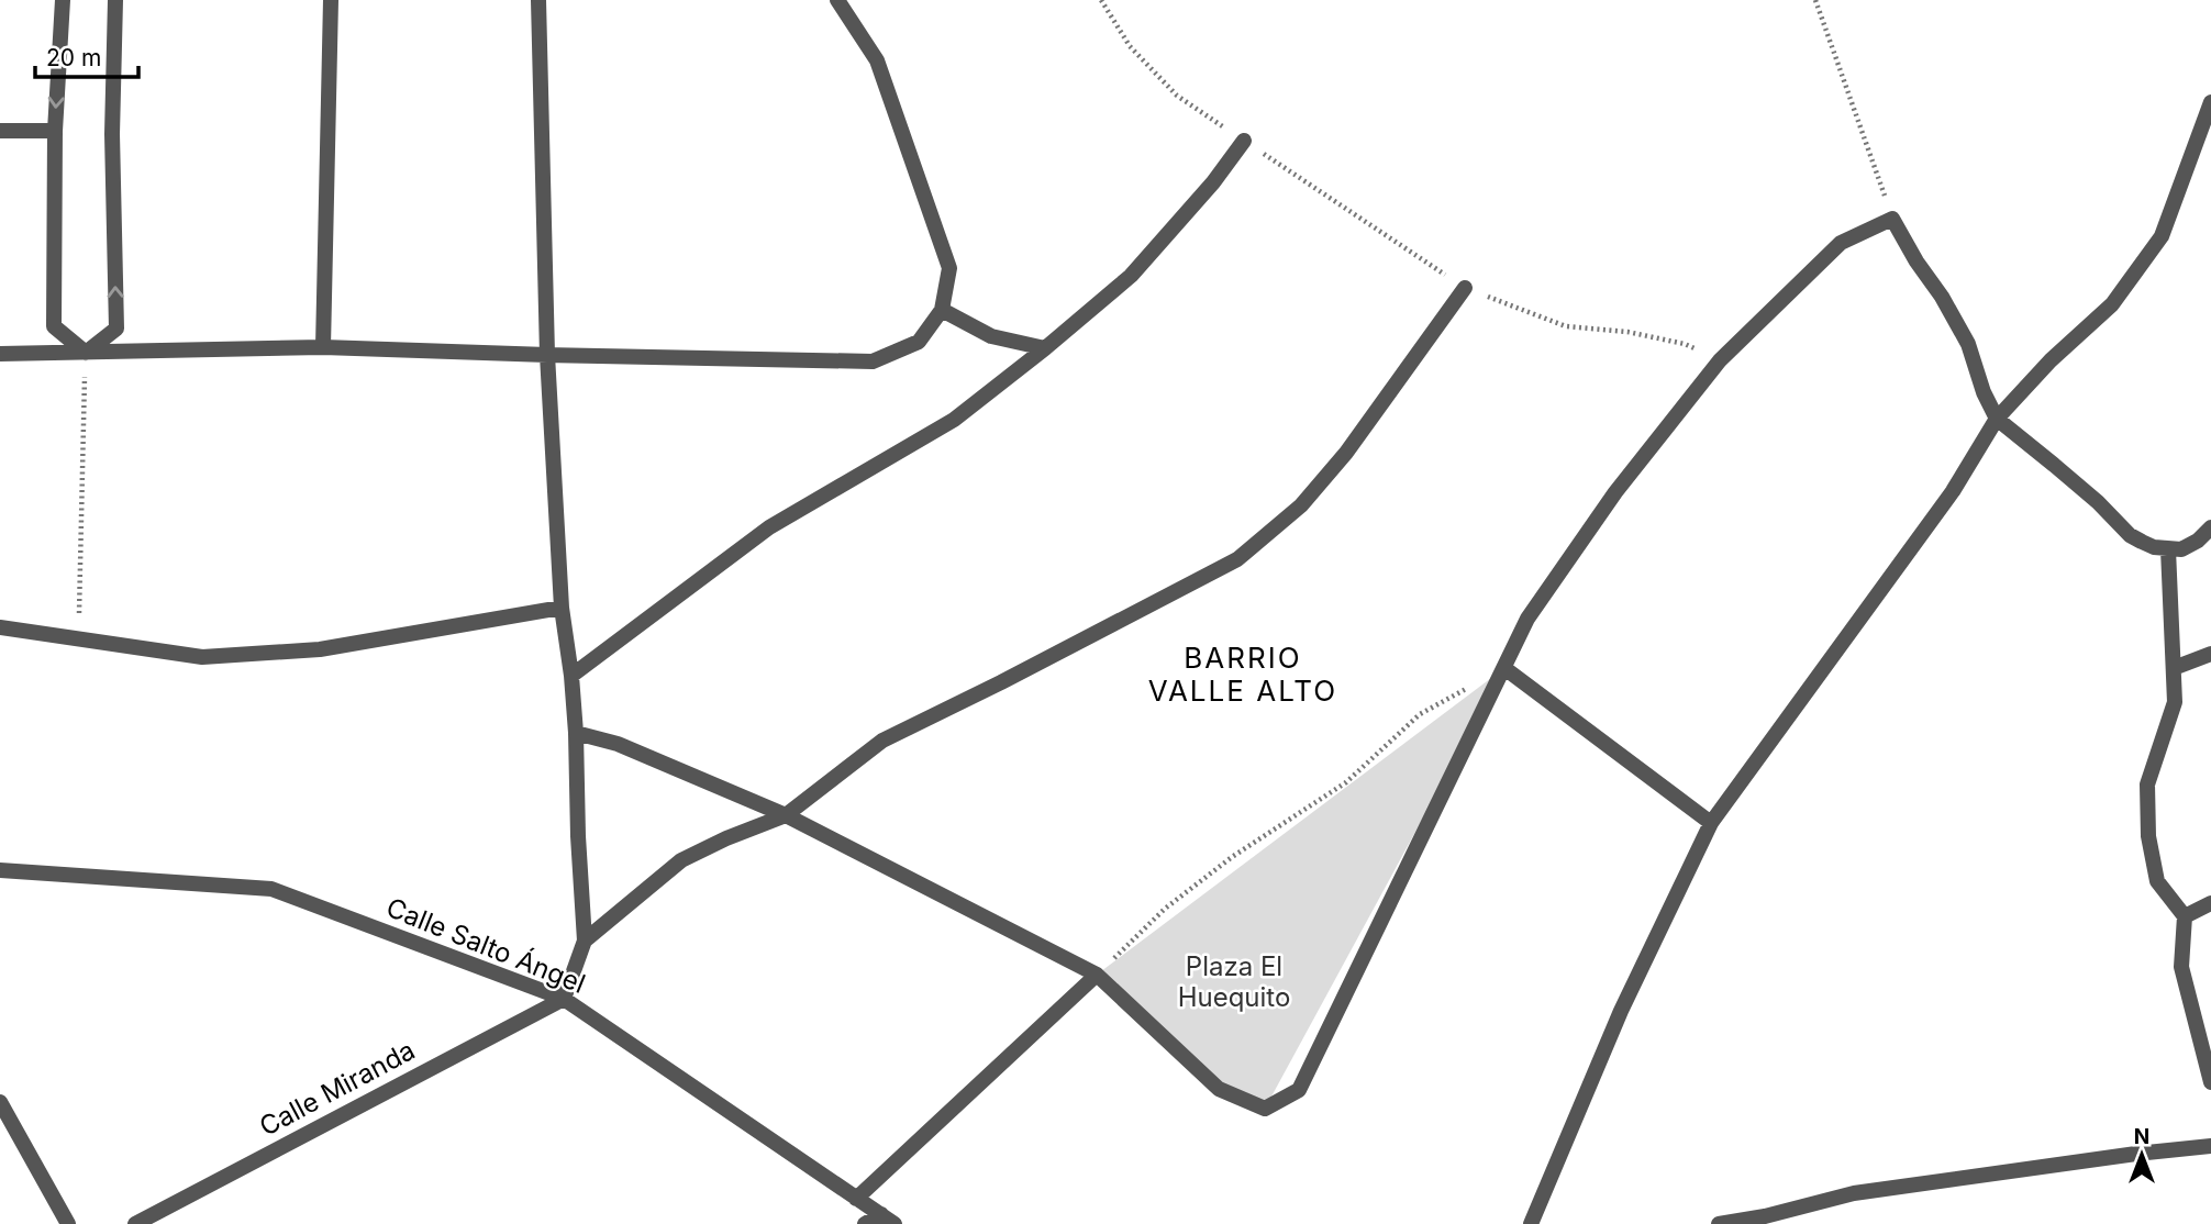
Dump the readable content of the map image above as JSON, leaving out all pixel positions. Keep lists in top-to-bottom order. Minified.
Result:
{"streets":{"street":["Calle Salto Ángel","Calle Miranda"]},"crossings":[["Calle Salto Ángel","Calle Miranda"]],"districts":["BARRIO VALLE ALTO"],"parks":["Plaza El Huequito"],"scale_bar":"20 m","north":"top"}
